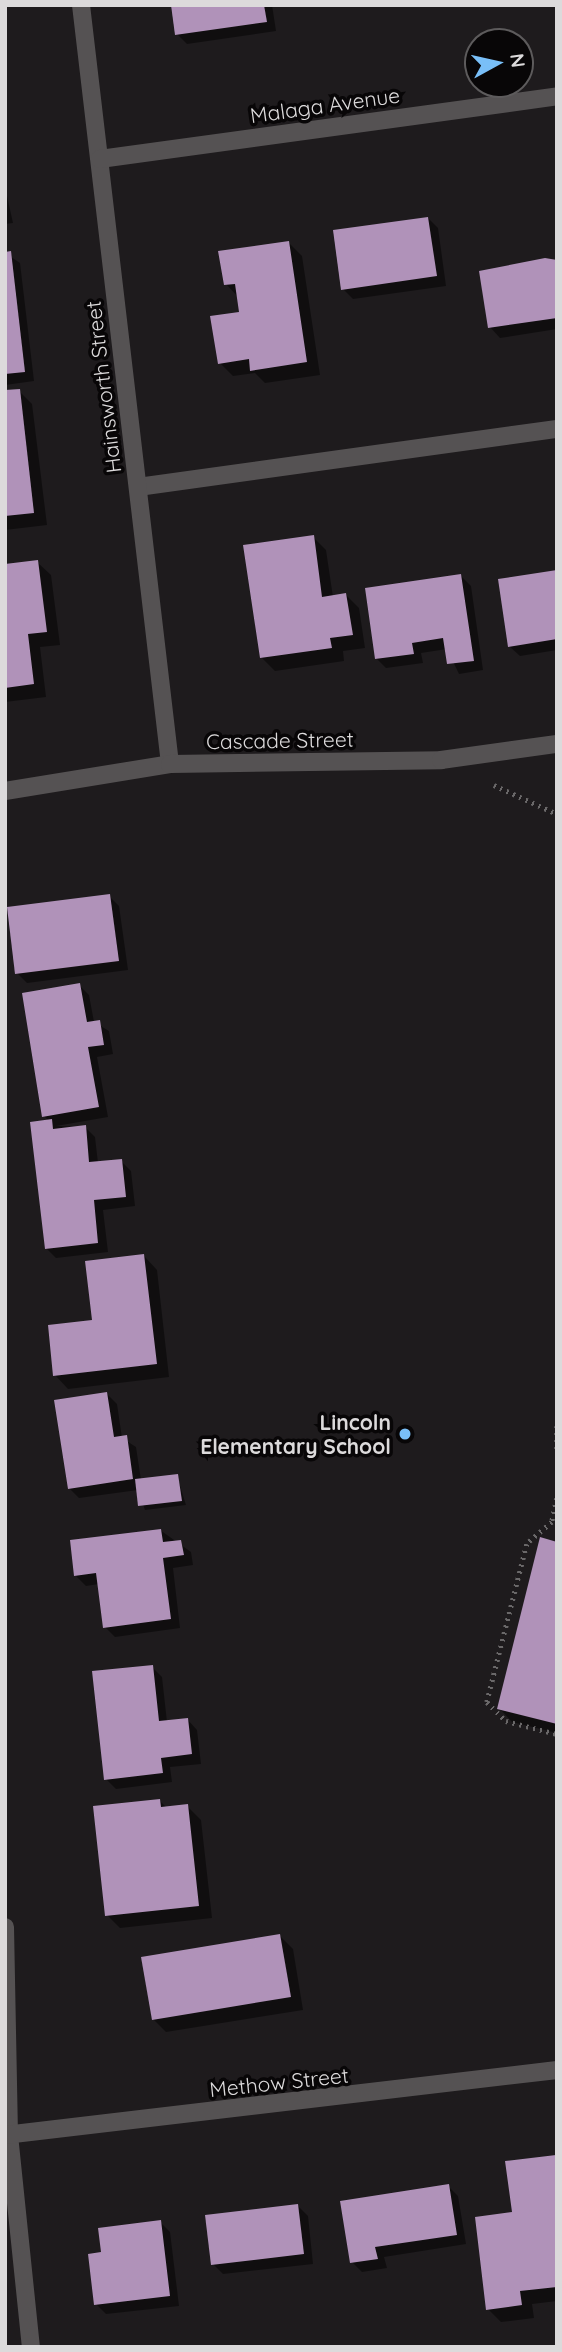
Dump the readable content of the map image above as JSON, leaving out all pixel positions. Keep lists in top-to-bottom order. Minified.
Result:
{"streets":{"street":["Malaga Avenue","Hainsworth Street","Cascade Street","Methow Street"]},"crossings":[["Malaga Avenue","Hainsworth Street"],["Hainsworth Street","Cascade Street"]],"places":["Lincoln Elementary School"],"north":"right"}
